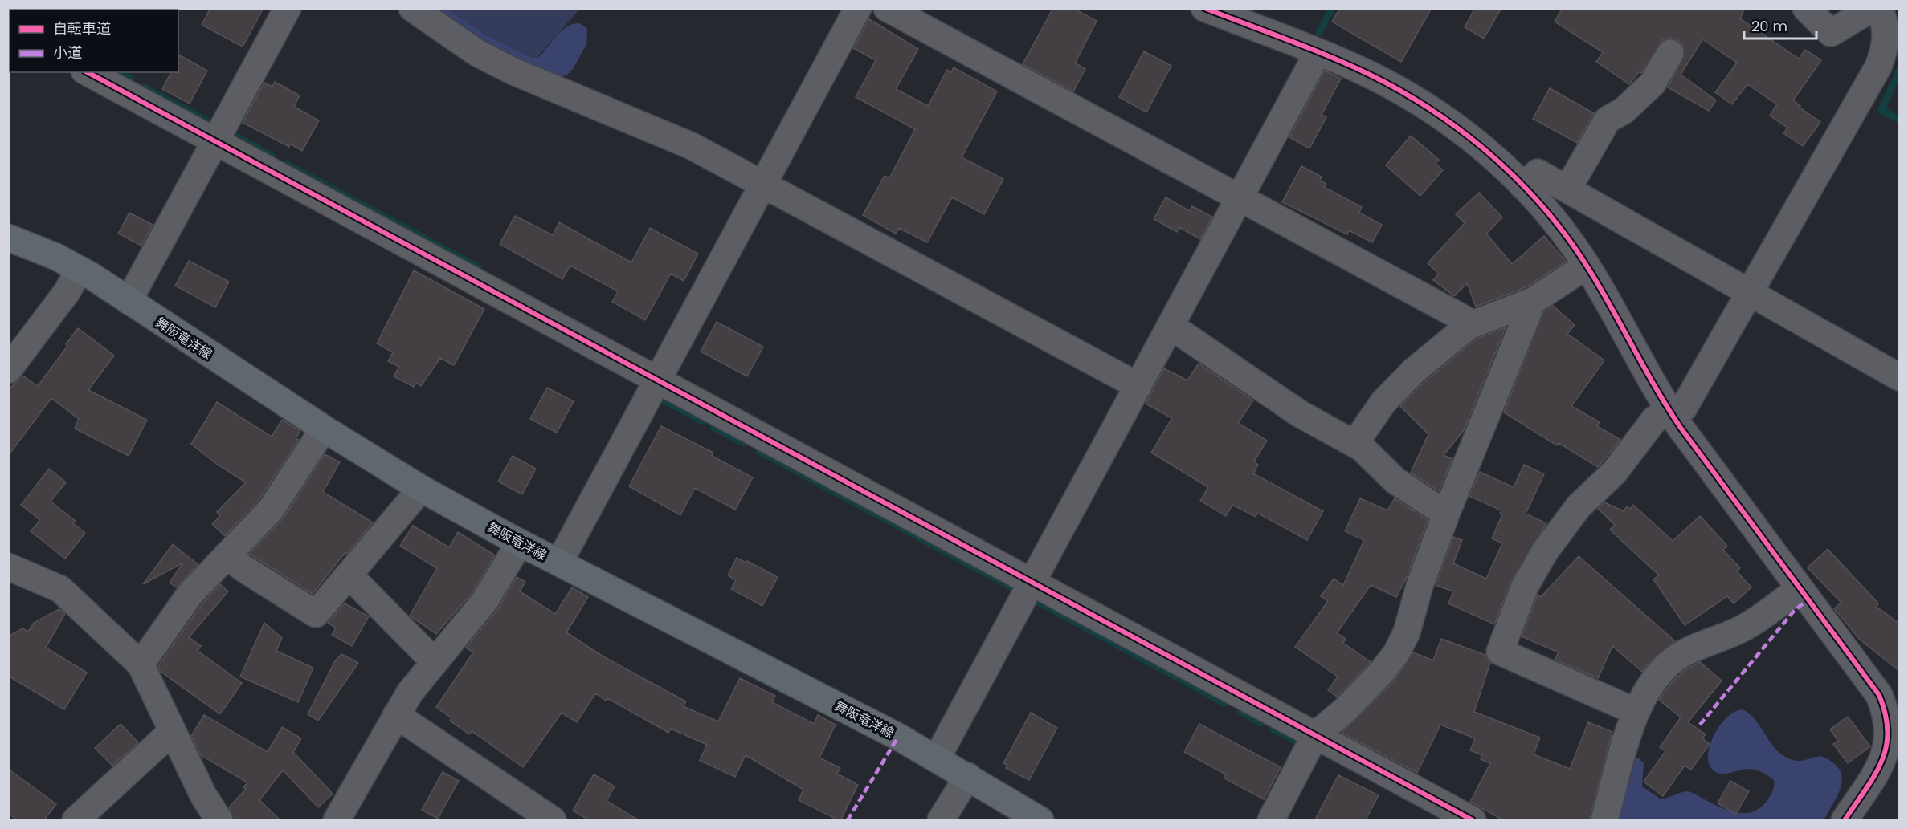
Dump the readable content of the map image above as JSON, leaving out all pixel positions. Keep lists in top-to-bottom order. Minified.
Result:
{"streets":{"main road":["舞阪竜洋線"]},"legend":["自転車道","小道"],"scale_bar":"20 m"}
